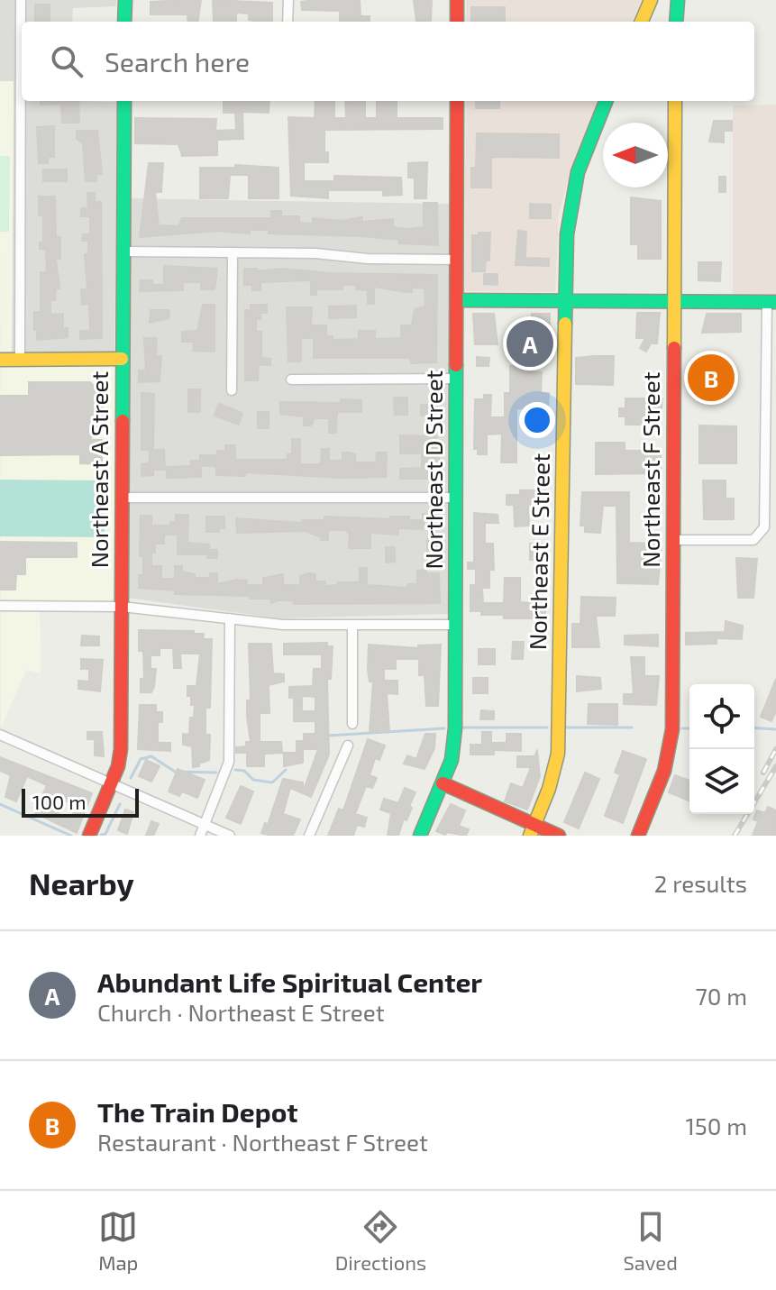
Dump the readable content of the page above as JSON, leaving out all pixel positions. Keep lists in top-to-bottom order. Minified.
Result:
{"streets":{"street":["Northeast A Street","Northeast D Street","Northeast F Street","Northeast E Street"]},"scale_bar":"100 m","north":"left","page":{"search":"Search here","pins":["A","B"],"scale":"100 m","heading":["Nearby","2 results"],"list":[{"mark":"A","name":"Abundant Life Spiritual Center","note":"Church · Northeast E Street","value":"70 m"},{"mark":"B","name":"The Train Depot","note":"Restaurant · Northeast F Street","value":"150 m"}],"nav":["Map","Directions","Saved"]}}
